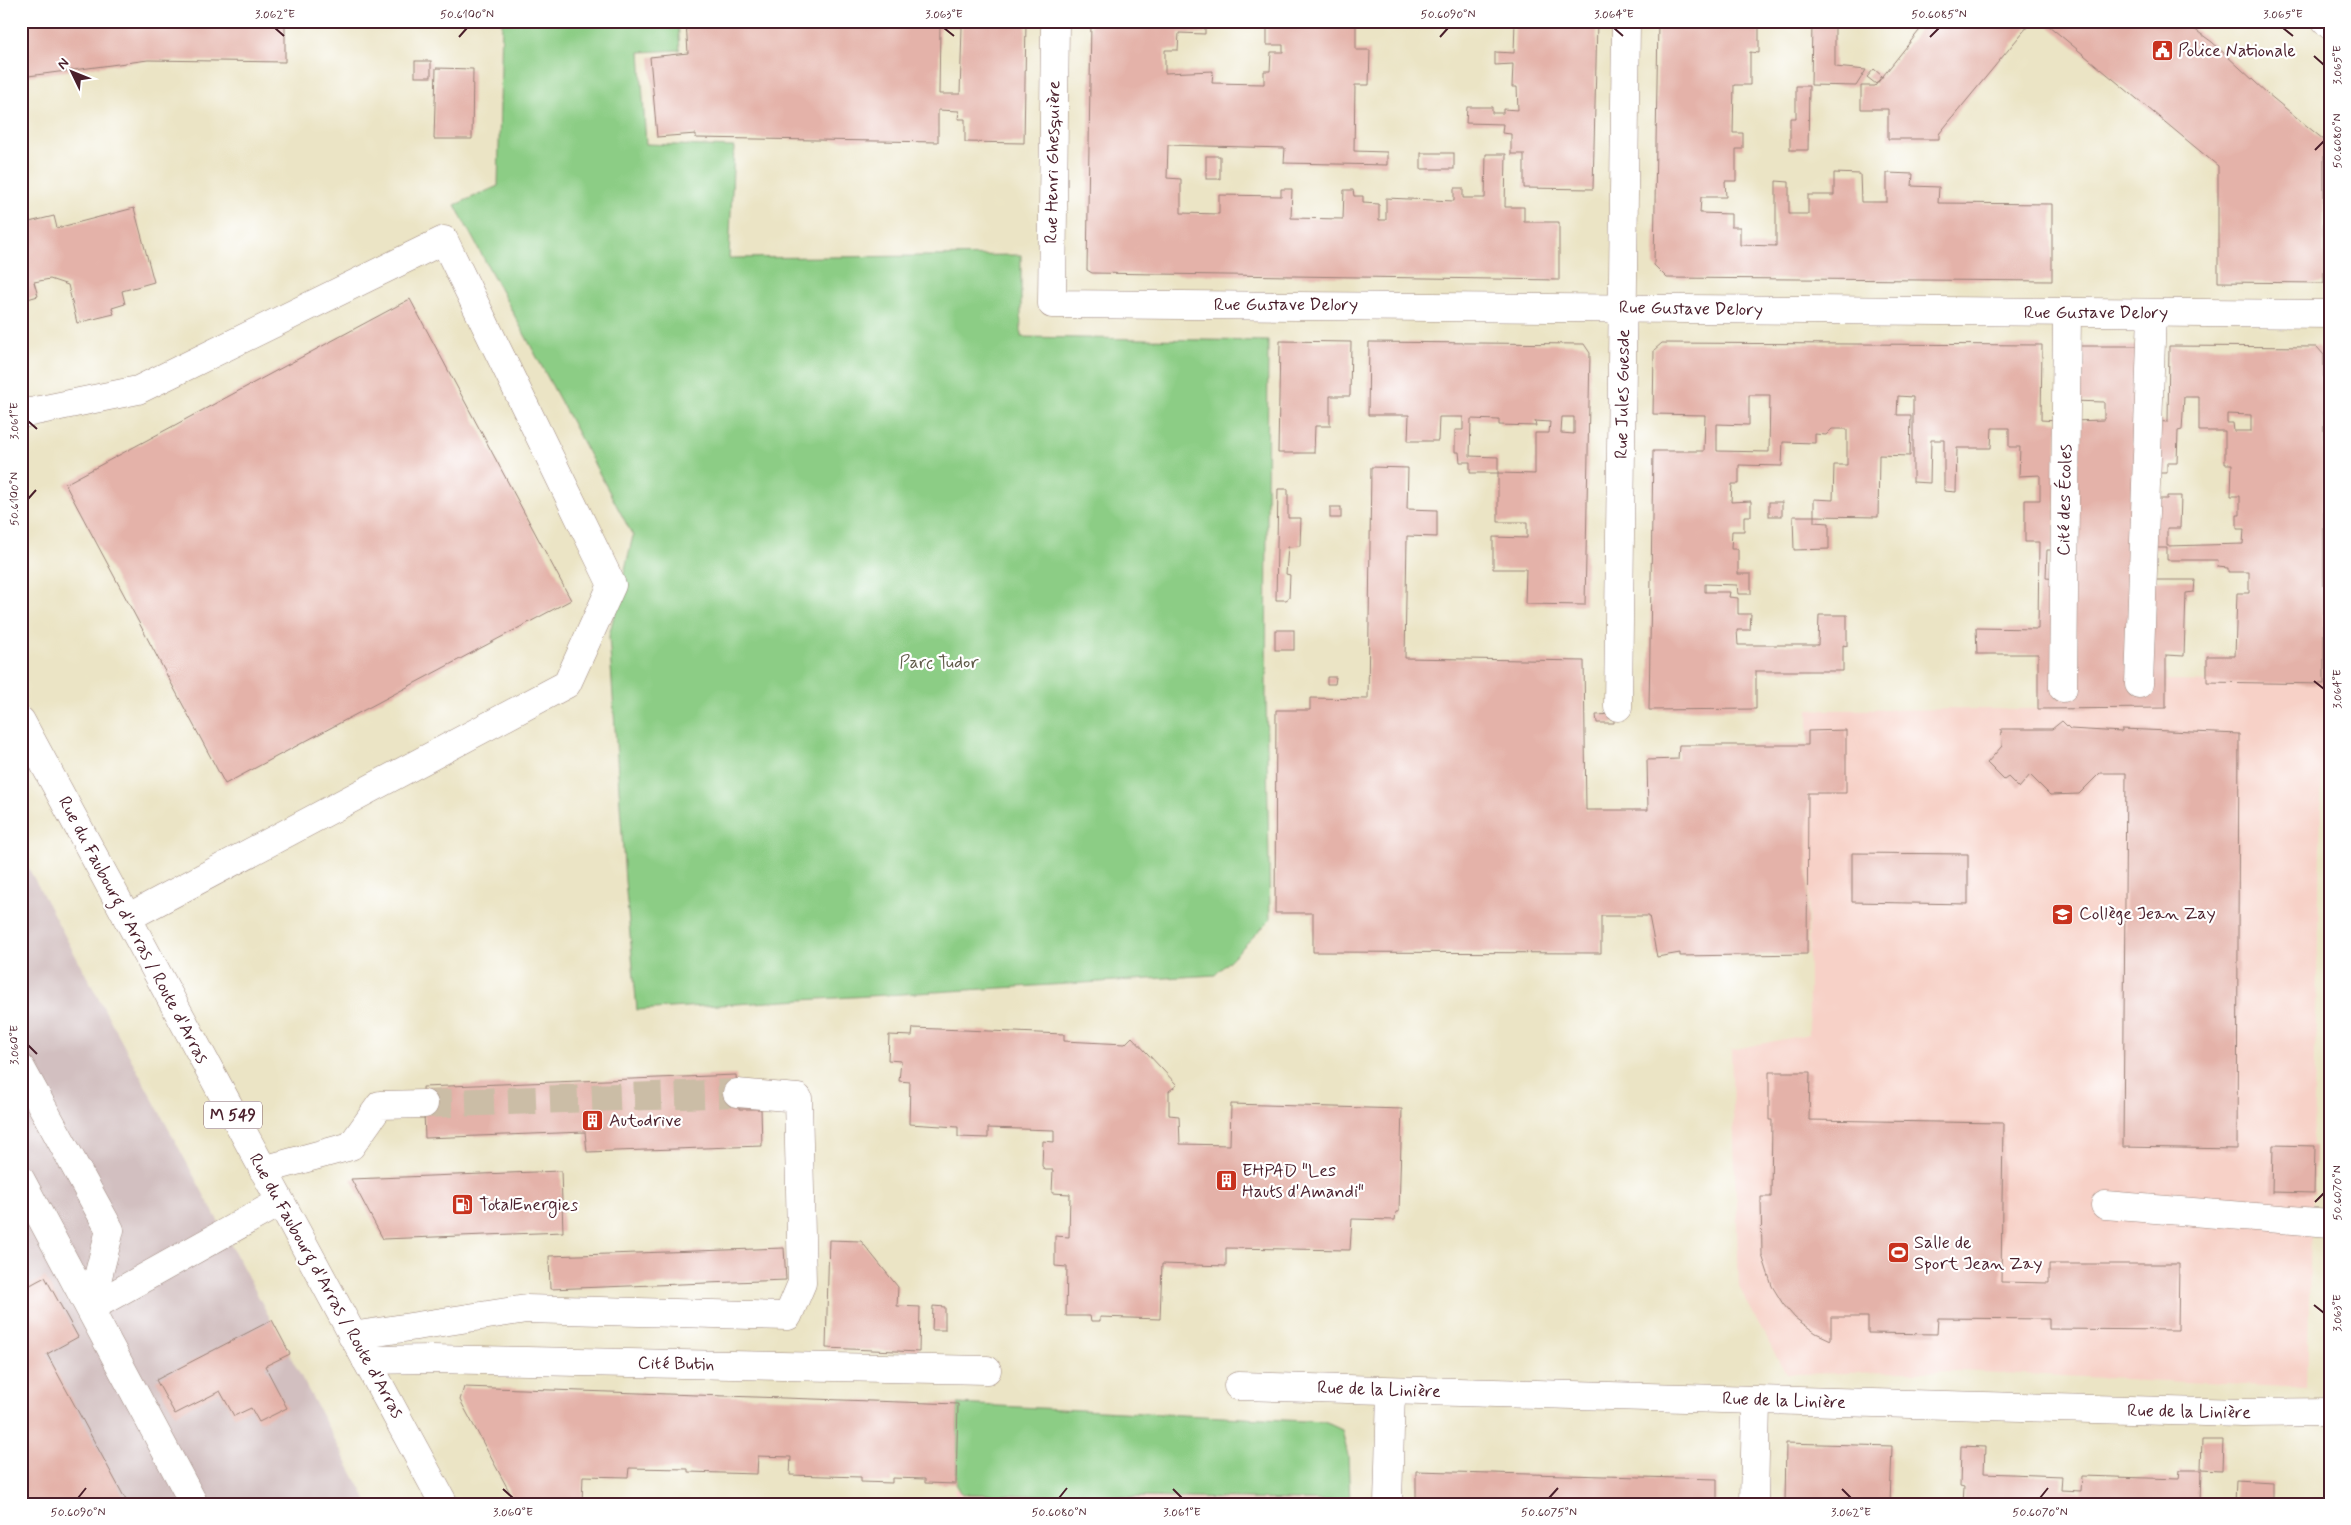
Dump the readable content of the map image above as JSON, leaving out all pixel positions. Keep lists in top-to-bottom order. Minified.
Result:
{"streets":{"street":["Rue Henri Ghesquière","Rue Gustave Delory","Rue Jules Guesde","Cité des Écoles","Rue du Faubourg d'Arras / Route d'Arras","M 549","Cité Butin","Rue de la Linière"]},"crossings":[["Rue Henri Ghesquière","Rue Gustave Delory"],["Rue Gustave Delory","Rue Jules Guesde"],["Rue Gustave Delory","Cité des Écoles"],["Rue du Faubourg d'Arras / Route d'Arras","Cité Butin"]],"parks":["Parc Tudor"],"places":{"public building":["Police Nationale"],"school or university":["Collège Jean Zay"],"building":["Autodrive","EHPAD \"Les Hauts d'Amandi\""],"fuel station":["TotalEnergies"],"sports":["Salle de Sport Jean Zay"]},"north":"top left","coordinates":["3.062°E","50.6100°N","3.063°E","50.6090°N","3.064°E","50.6085°N","3.065°E","50.6080°N","3.061°E","3.060°E","50.6070°N","50.6075°N"]}
